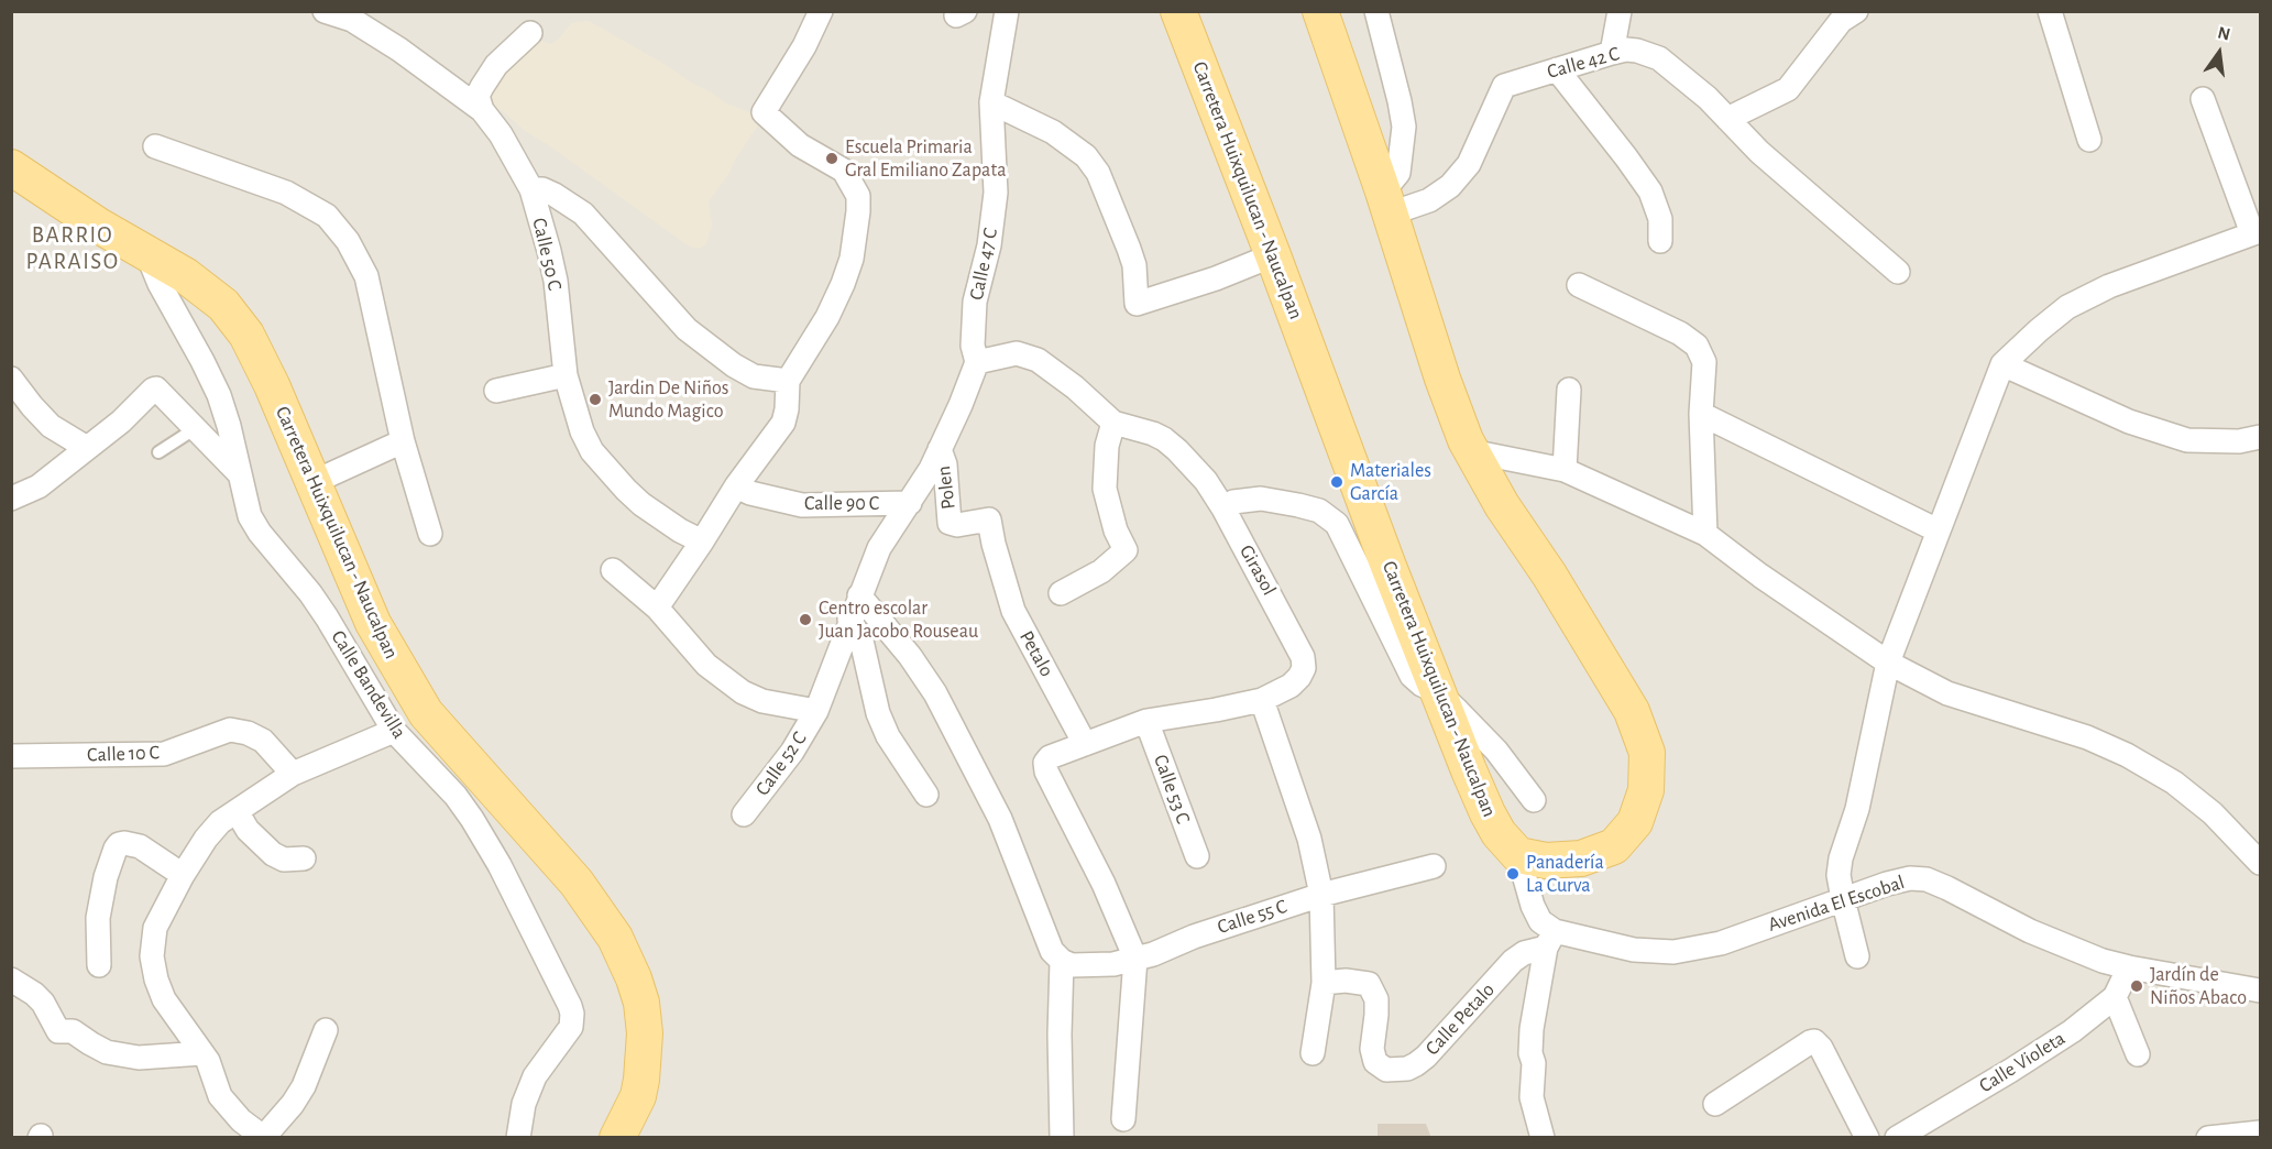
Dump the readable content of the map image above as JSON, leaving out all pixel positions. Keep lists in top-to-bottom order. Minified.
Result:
{"streets":{"main road":["Carretera Huixquilucan - Naucalpan"],"street":["Calle 42 C","Calle 50 C","Calle 47 C","Polen","Calle 90 C","Girasol","Petalo","Calle Bandevilla","Calle 10 C","Calle 52 C","Calle 53 C","Avenida El Escobal","Calle 55 C","Calle Petalo","Calle Violeta"]},"crossings":[["Carretera Huixquilucan - Naucalpan","Calle Bandevilla"],["Polen","Petalo"],["Calle 90 C","Calle 52 C"],["Girasol","Petalo"],["Girasol","Calle 53 C"],["Girasol","Calle 55 C"],["Avenida El Escobal","Calle Petalo"],["Avenida El Escobal","Calle Violeta"]],"districts":["BARRIO PARAISO"],"places":["Escuela Primaria Gral Emiliano Zapata","Jardin De Niños Mundo Magico","Materiales García","Centro escolar Juan Jacobo Rouseau","Panadería La Curva","Jardín de Niños Abaco"],"north":"top"}
